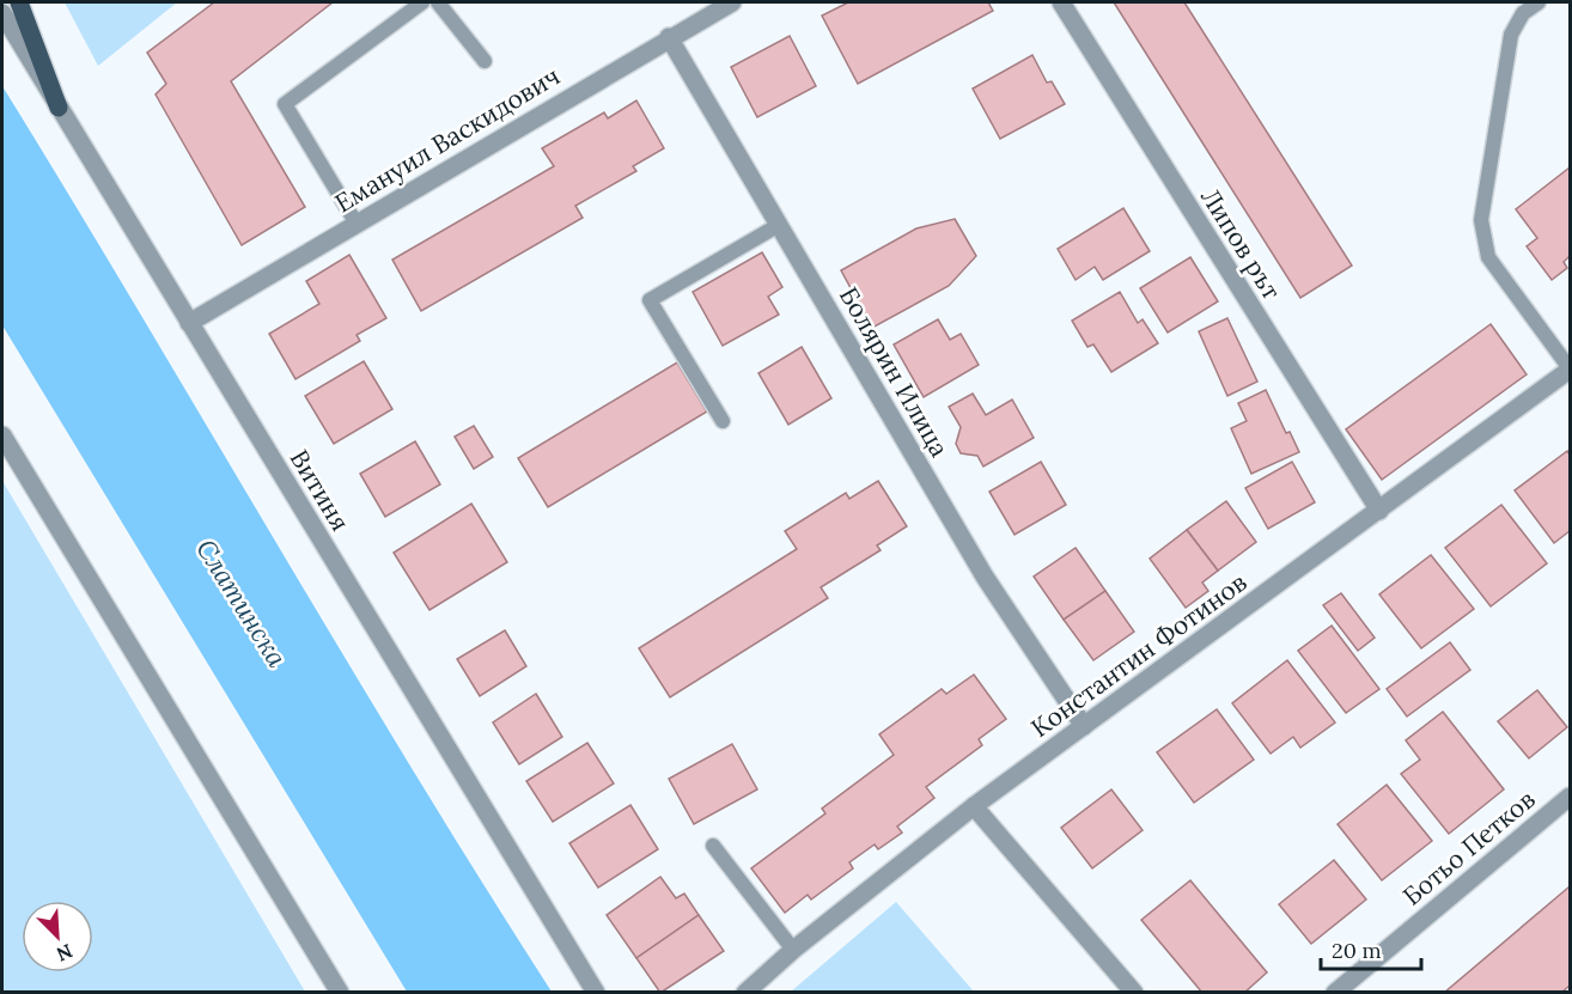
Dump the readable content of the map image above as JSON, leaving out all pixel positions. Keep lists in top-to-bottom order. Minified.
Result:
{"streets":{"street":["Емануил Васкидович","Липов рът","Болярин Илица","Витиня","Константин Фотинов","Ботьо Петков"]},"crossings":[["Емануил Васкидович","Болярин Илица"],["Емануил Васкидович","Витиня"],["Липов рът","Константин Фотинов"],["Болярин Илица","Константин Фотинов"]],"water":["Слатинска"],"scale_bar":"20 m","north":"bottom right"}
